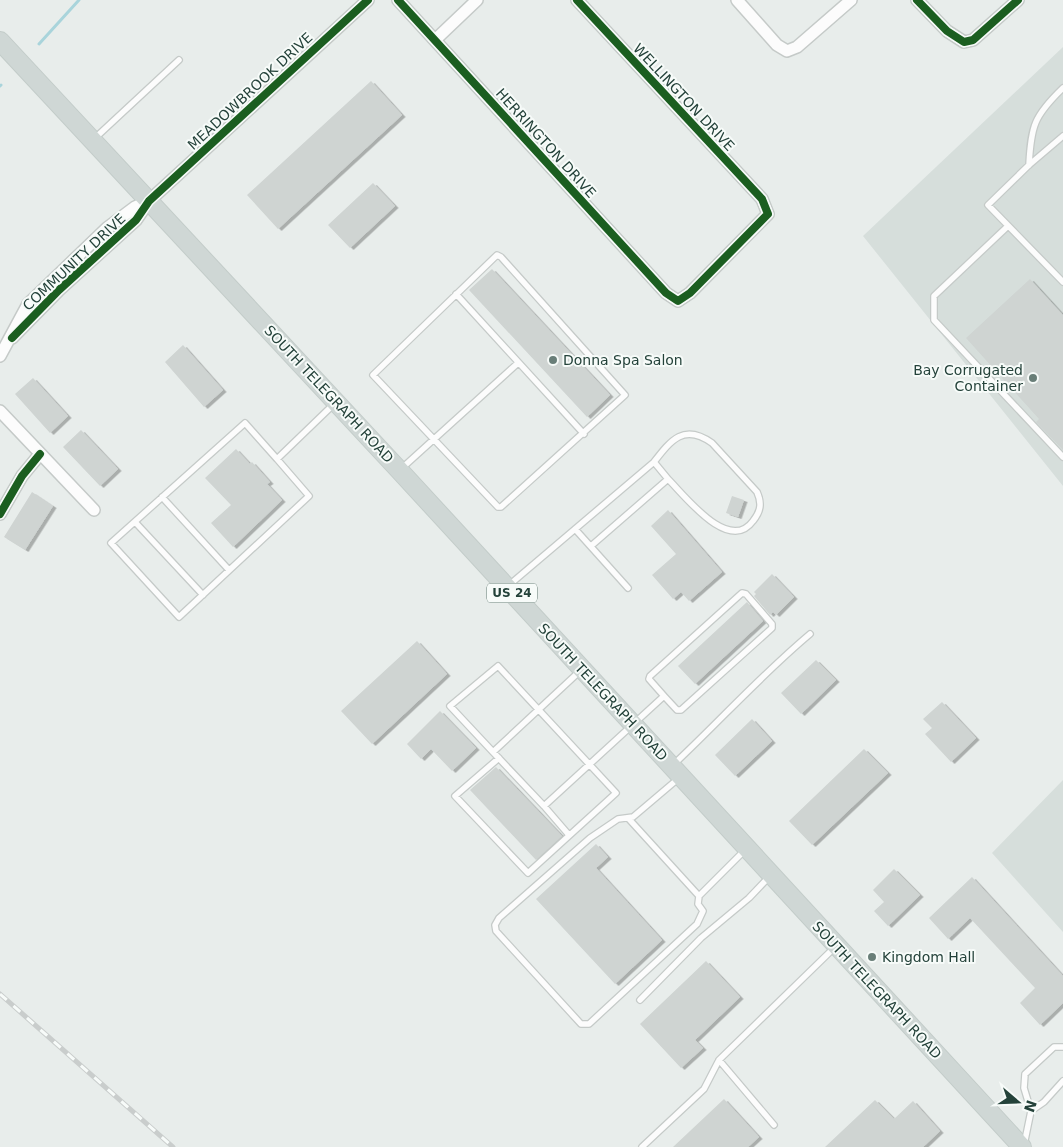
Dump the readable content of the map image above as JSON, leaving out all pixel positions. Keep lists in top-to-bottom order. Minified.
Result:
{"streets":{"main road":["SOUTH TELEGRAPH ROAD","US 24"],"street":["MEADOWBROOK DRIVE","WELLINGTON DRIVE","HERRINGTON DRIVE","COMMUNITY DRIVE"]},"crossings":[["MEADOWBROOK DRIVE","COMMUNITY DRIVE"],["MEADOWBROOK DRIVE","SOUTH TELEGRAPH ROAD"],["WELLINGTON DRIVE","HERRINGTON DRIVE"],["COMMUNITY DRIVE","SOUTH TELEGRAPH ROAD"]],"places":["Donna Spa Salon","Bay Corrugated Container","Kingdom Hall"],"north":"right"}
